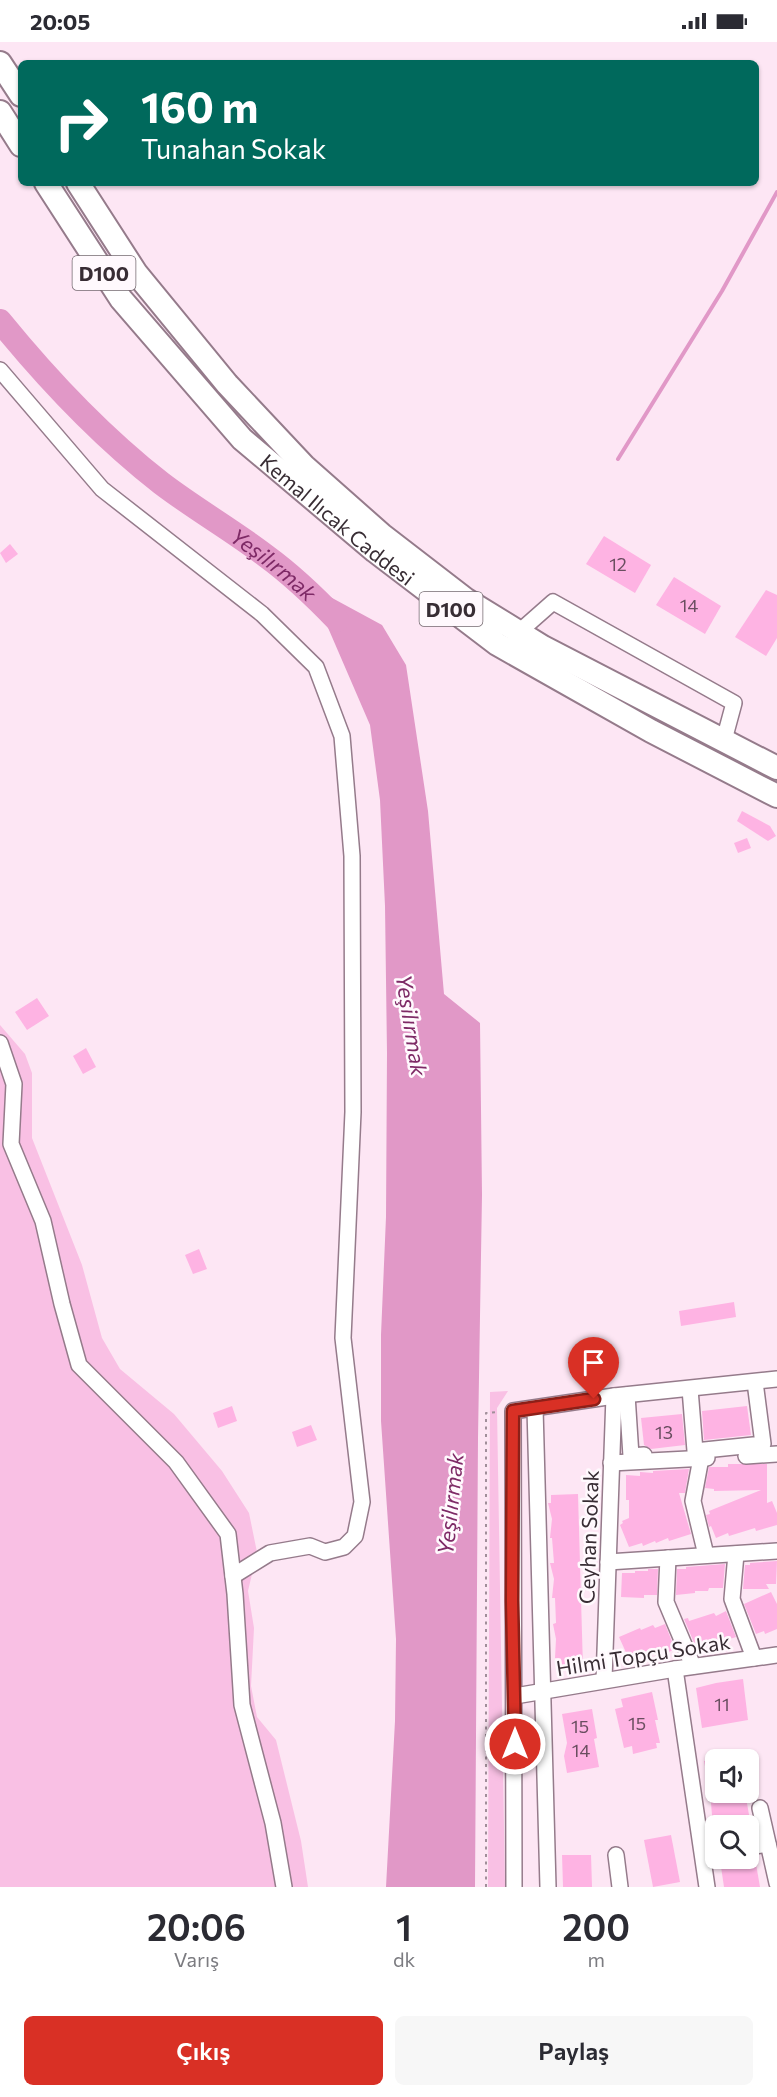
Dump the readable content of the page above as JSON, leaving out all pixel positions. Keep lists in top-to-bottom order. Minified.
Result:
{"streets":{"highway":["D100","Kemal Ilıcak Caddesi"],"street":["Ceyhan Sokak","Hilmi Topçu Sokak"]},"crossings":[["Ceyhan Sokak","Hilmi Topçu Sokak"]],"water":["Yeşilırmak"],"house_numbers":["12","14","13","11","15","15","14"],"page":{"status":"20:05","turn":["160 m","Tunahan Sokak"],"eta":["20:06","Varış","1","dk","200","m"],"buttons":["Çıkış","Paylaş"]}}
